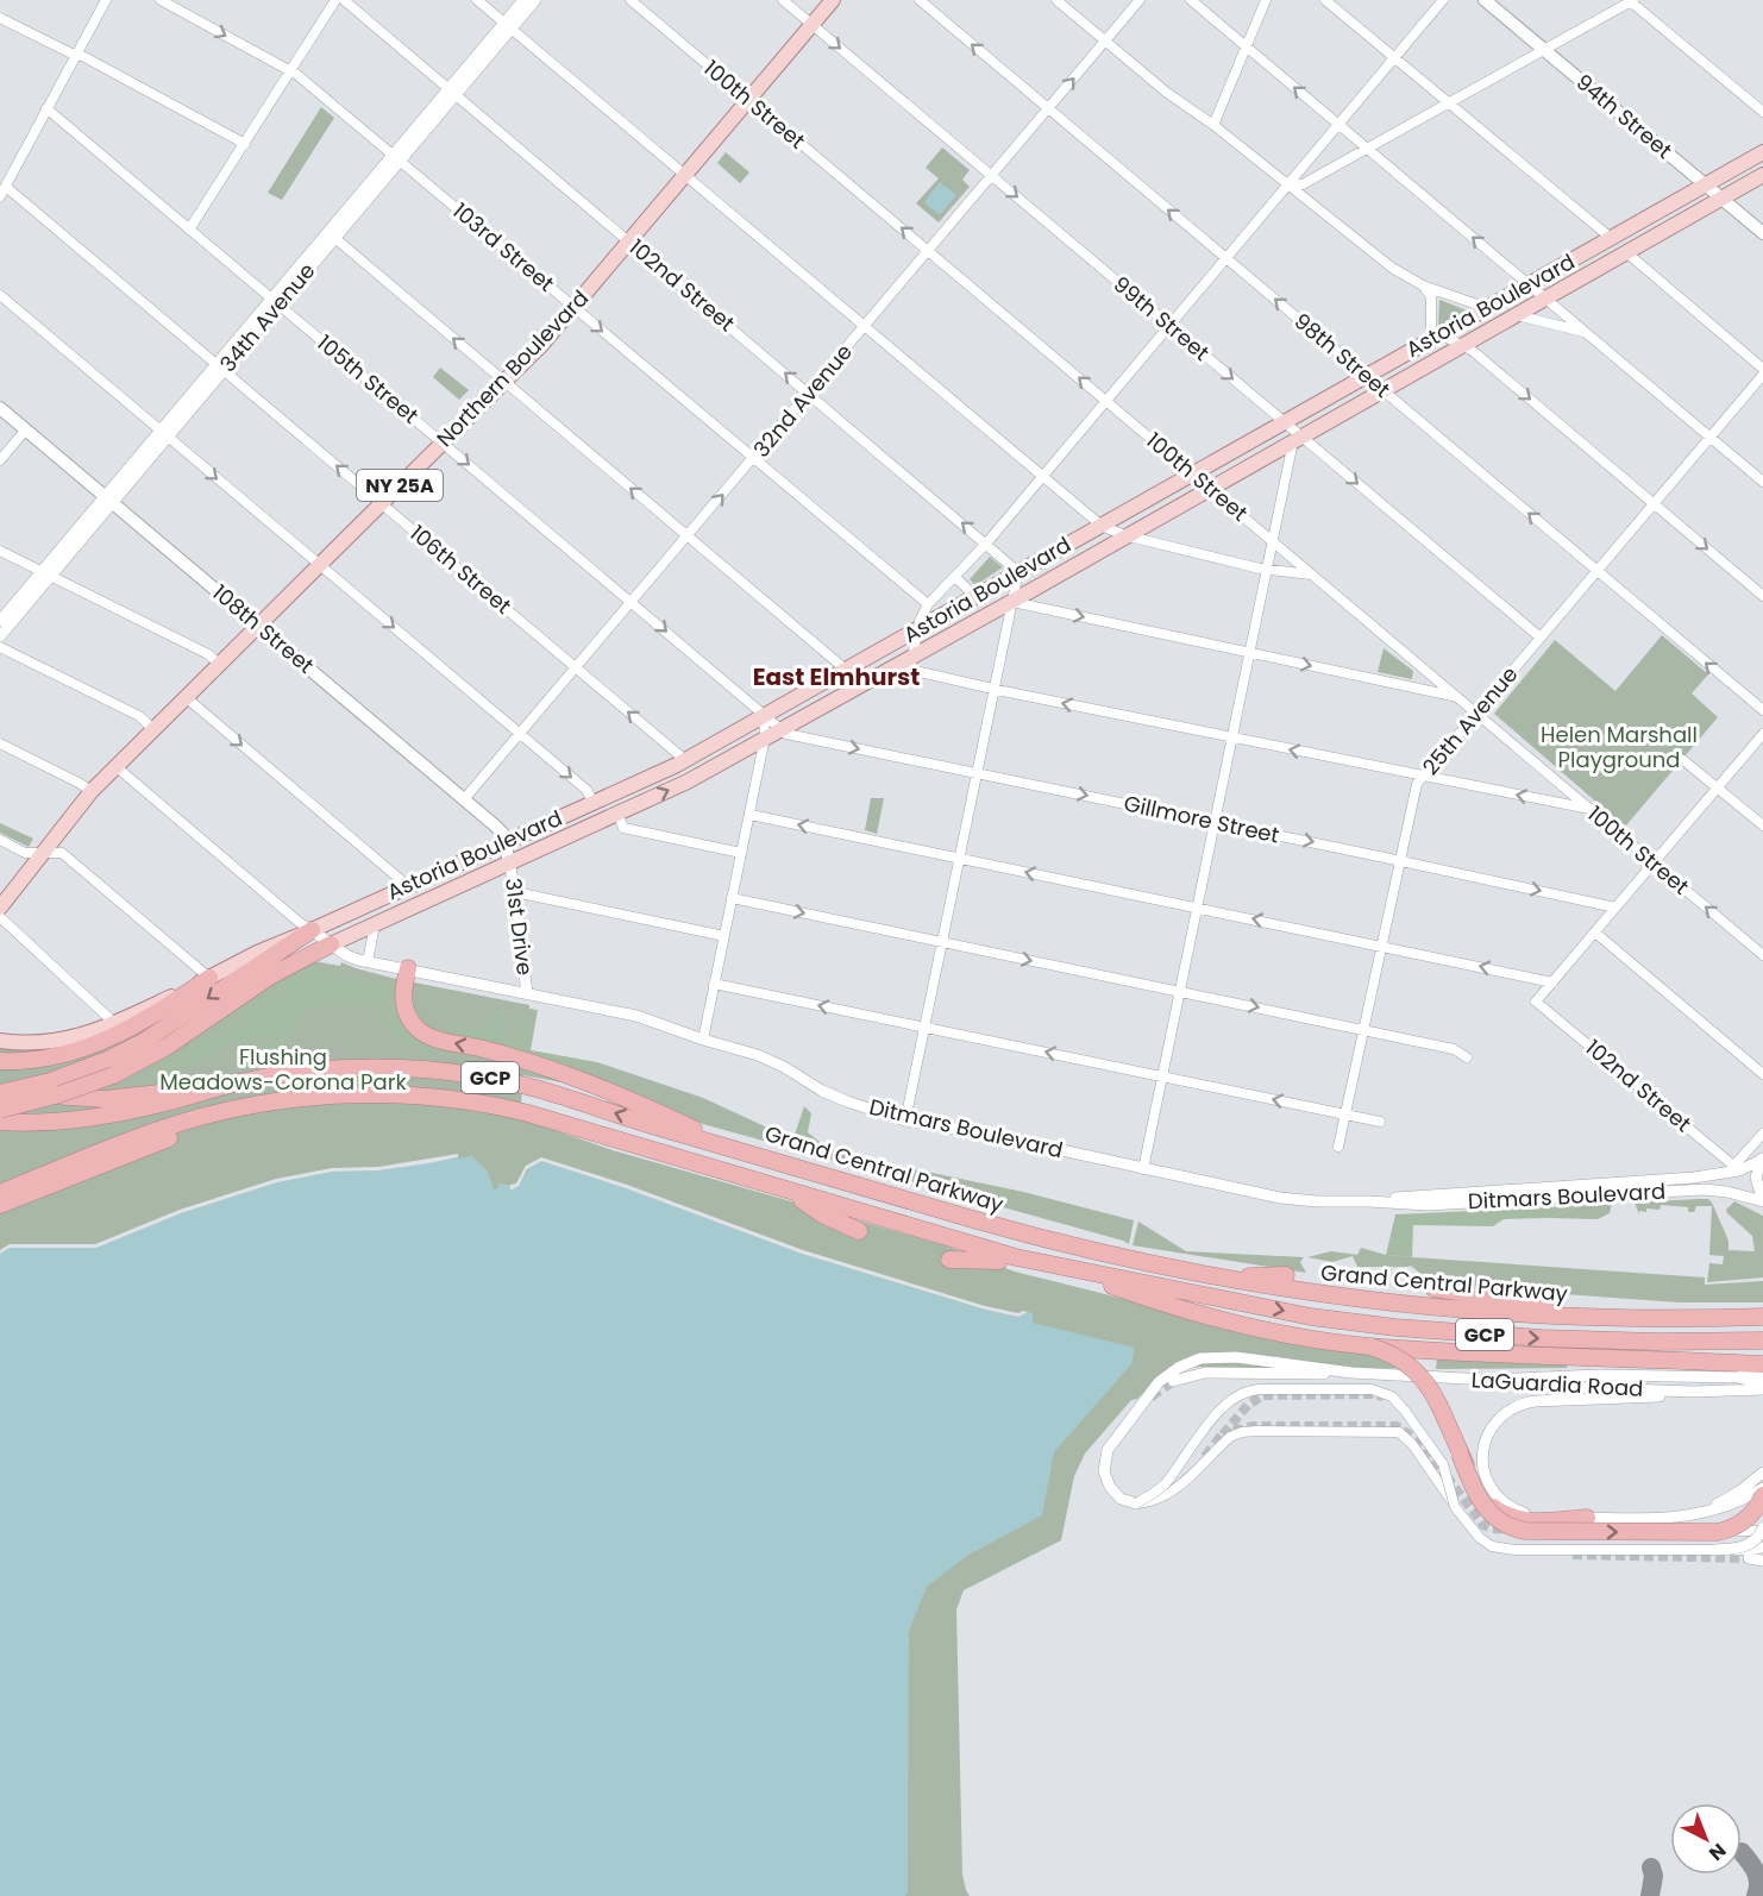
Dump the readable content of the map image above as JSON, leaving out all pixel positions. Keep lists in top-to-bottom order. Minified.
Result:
{"streets":{"highway":["GCP","Grand Central Parkway"],"main road":["94th Street","Astoria Boulevard","Northern Boulevard","NY 25A","108th Street"],"street":["100th Street","103rd Street","102nd Street","34th Avenue","99th Street","98th Street","105th Street","32nd Avenue","106th Street","25th Avenue","Gillmore Street","31st Drive","Ditmars Boulevard","LaGuardia Road"]},"crossings":[["100th Street","Astoria Boulevard"],["100th Street","Northern Boulevard"],["100th Street","32nd Avenue"],["100th Street","25th Avenue"],["94th Street","Astoria Boulevard"],["103rd Street","34th Avenue"],["103rd Street","Northern Boulevard"],["103rd Street","32nd Avenue"],["102nd Street","Astoria Boulevard"],["102nd Street","34th Avenue"],["102nd Street","Northern Boulevard"],["102nd Street","32nd Avenue"],["102nd Street","Ditmars Boulevard"],["Astoria Boulevard","99th Street"],["Astoria Boulevard","98th Street"],["Astoria Boulevard","105th Street"],["Astoria Boulevard","106th Street"],["Astoria Boulevard","108th Street"],["Astoria Boulevard","Gillmore Street"],["Astoria Boulevard","31st Drive"],["Astoria Boulevard","Ditmars Boulevard"],["34th Avenue","105th Street"],["34th Avenue","106th Street"],["34th Avenue","108th Street"],["99th Street","Northern Boulevard"],["99th Street","32nd Avenue"],["99th Street","25th Avenue"],["98th Street","32nd Avenue"],["98th Street","25th Avenue"],["Northern Boulevard","105th Street"],["Northern Boulevard","106th Street"],["Northern Boulevard","108th Street"],["105th Street","32nd Avenue"],["105th Street","Gillmore Street"],["32nd Avenue","106th Street"],["32nd Avenue","108th Street"],["108th Street","31st Drive"],["25th Avenue","Gillmore Street"],["31st Drive","Ditmars Boulevard"]],"one_way":["100th Street","103rd Street","102nd Street","99th Street","98th Street","105th Street","106th Street","Gillmore Street"],"districts":["East Elmhurst"],"parks":["Helen Marshall Playground","Flushing Meadows-Corona Park"],"north":"bottom right"}
